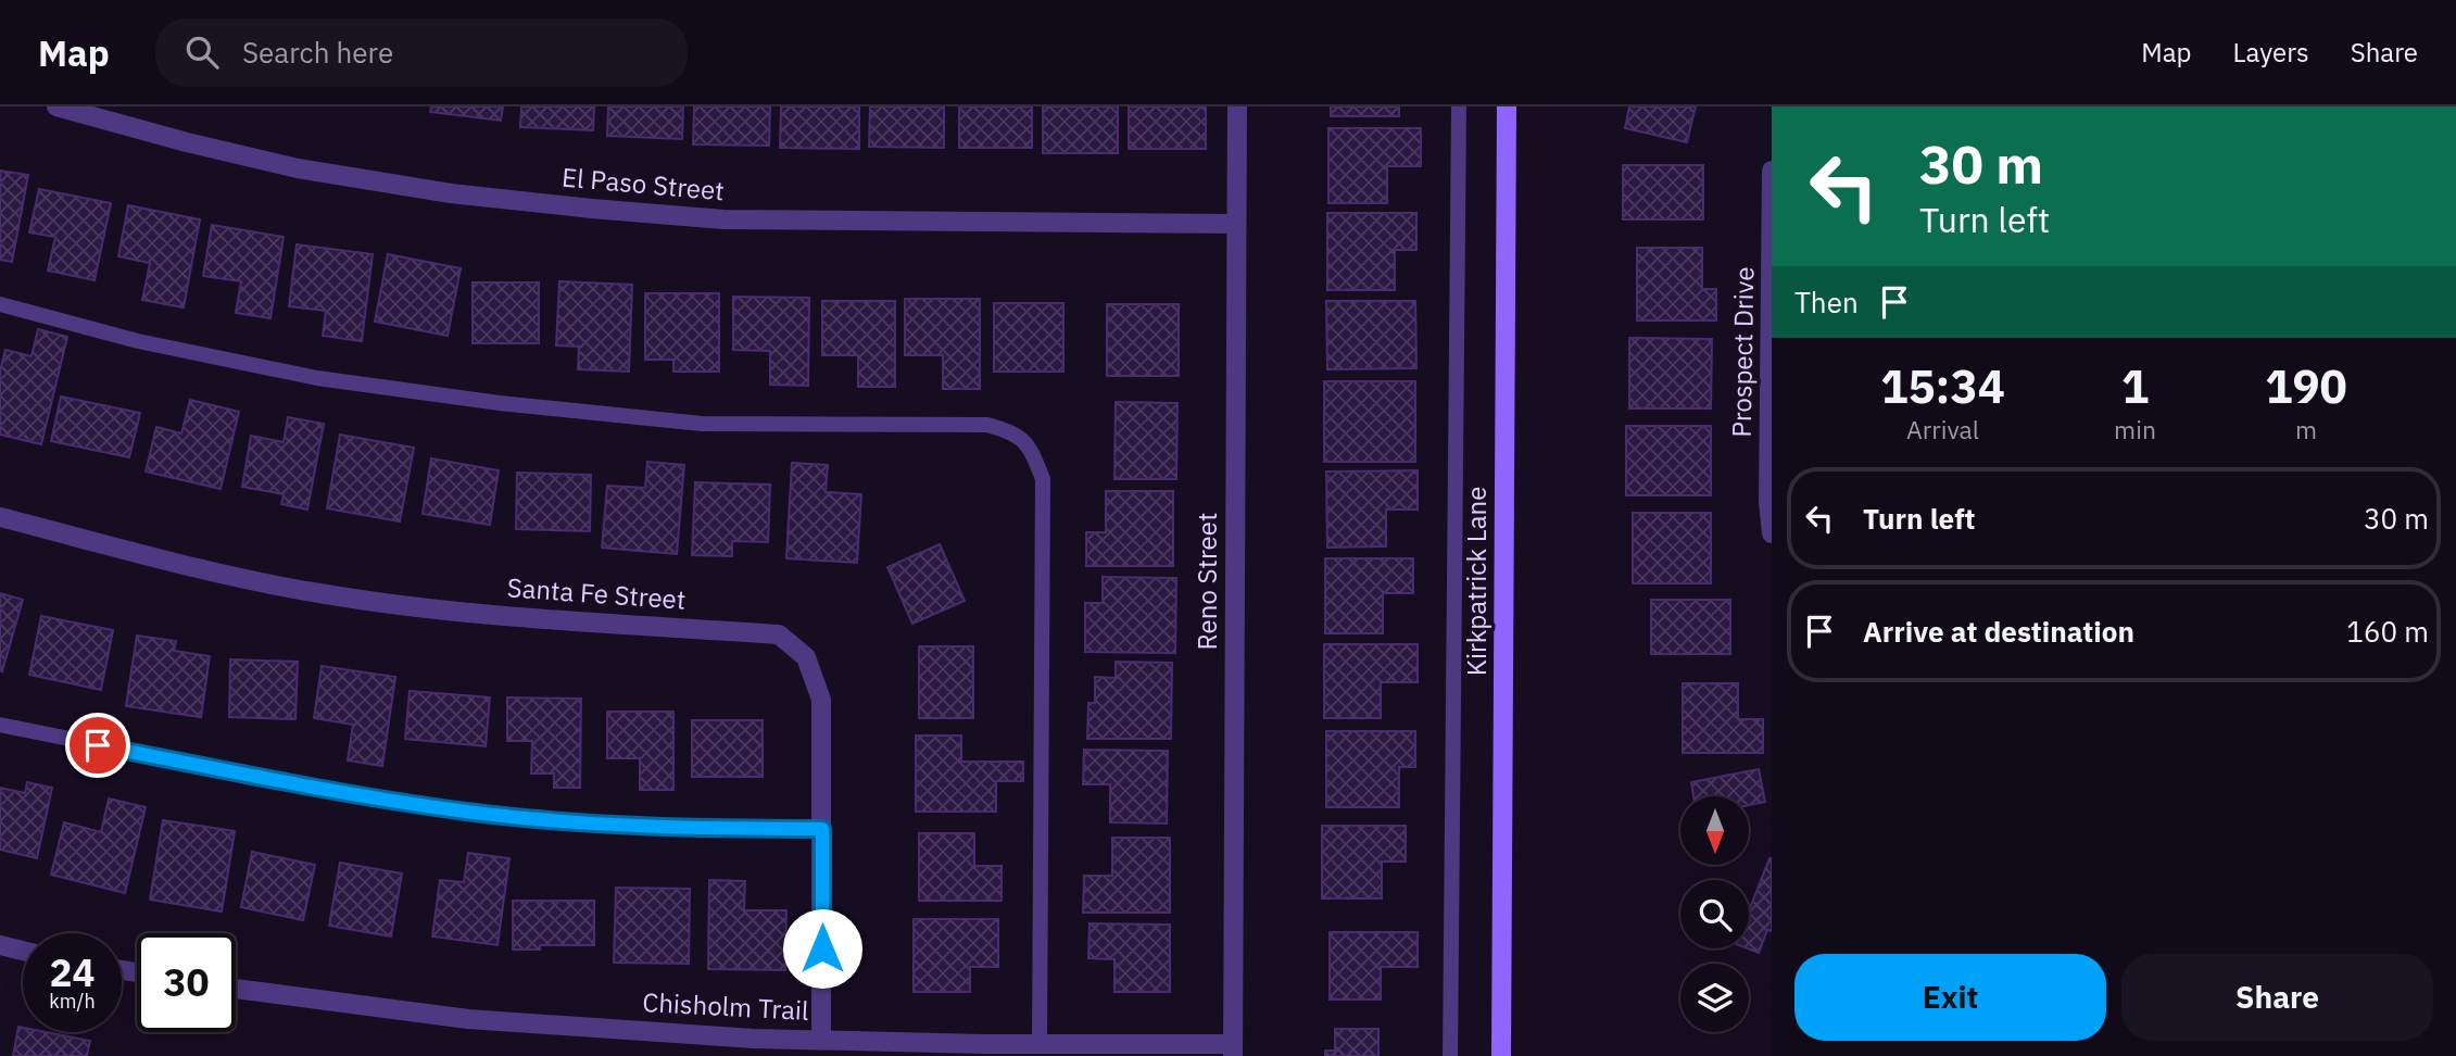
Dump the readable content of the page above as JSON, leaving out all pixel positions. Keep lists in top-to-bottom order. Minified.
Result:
{"streets":{"street":["El Paso Street","Prospect Drive","Reno Street","Kirkpatrick Lane","Santa Fe Street","Chisholm Trail"]},"crossings":[["El Paso Street","Reno Street"],["Reno Street","Chisholm Trail"],["Santa Fe Street","Chisholm Trail"]],"north":"bottom","page":{"header":"Map","search":"Search here","nav":["Map","Layers","Share"],"turn":["30 m","Turn left"],"then":"Then","eta":["15:34","Arrival","1","min","190","m"],"list":[{"name":"Turn left","value":"30 m"},{"name":"Arrive at destination","value":"160 m"}],"speed":"24 km/h","limit":"30","buttons":["Exit","Share"]}}
